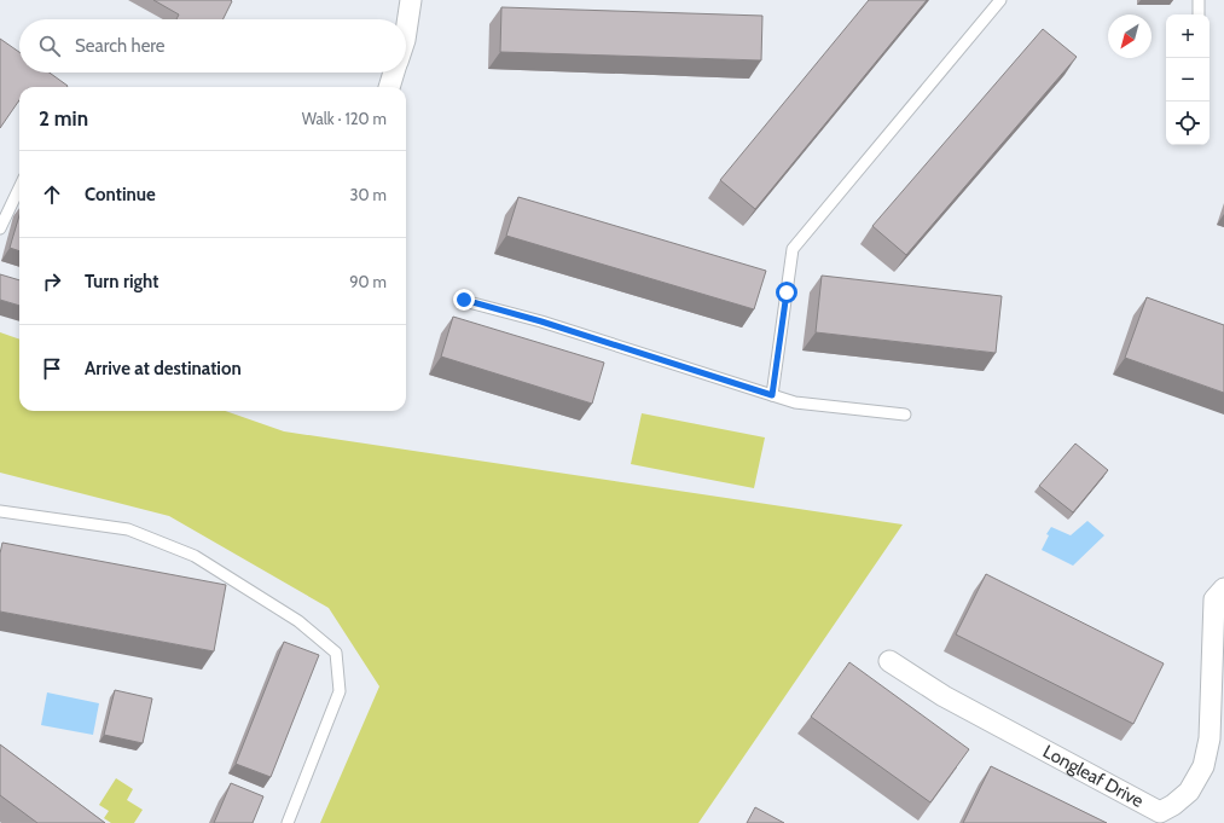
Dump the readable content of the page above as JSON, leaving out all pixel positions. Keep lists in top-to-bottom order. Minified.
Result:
{"streets":{"street":["Longleaf Drive"]},"north":"bottom left","page":{"map_buttons":["+","−"],"search":"Search here","heading":["2 min","Walk · 120 m"],"list":[["Continue","30 m"],["Turn right","90 m"],"Arrive at destination"]}}
